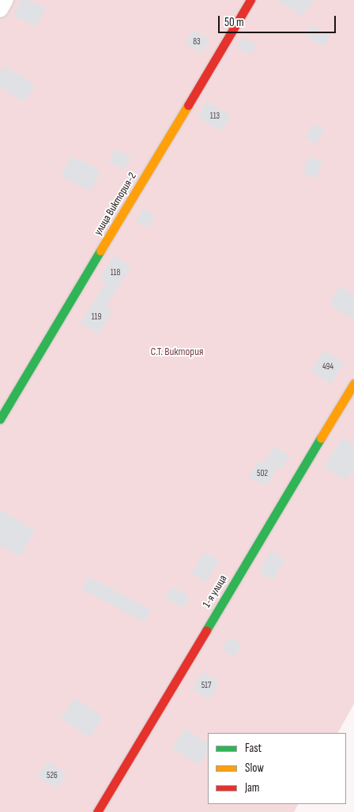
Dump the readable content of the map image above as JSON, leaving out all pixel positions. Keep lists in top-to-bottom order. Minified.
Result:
{"streets":{"street":["улица Виктория-2","1-я улица"]},"parks":["С.Т. Виктория"],"house_numbers":["83","113","118","119","494","502","517","526"],"legend":["Fast","Slow","Jam"],"scale_bar":"50 m"}
